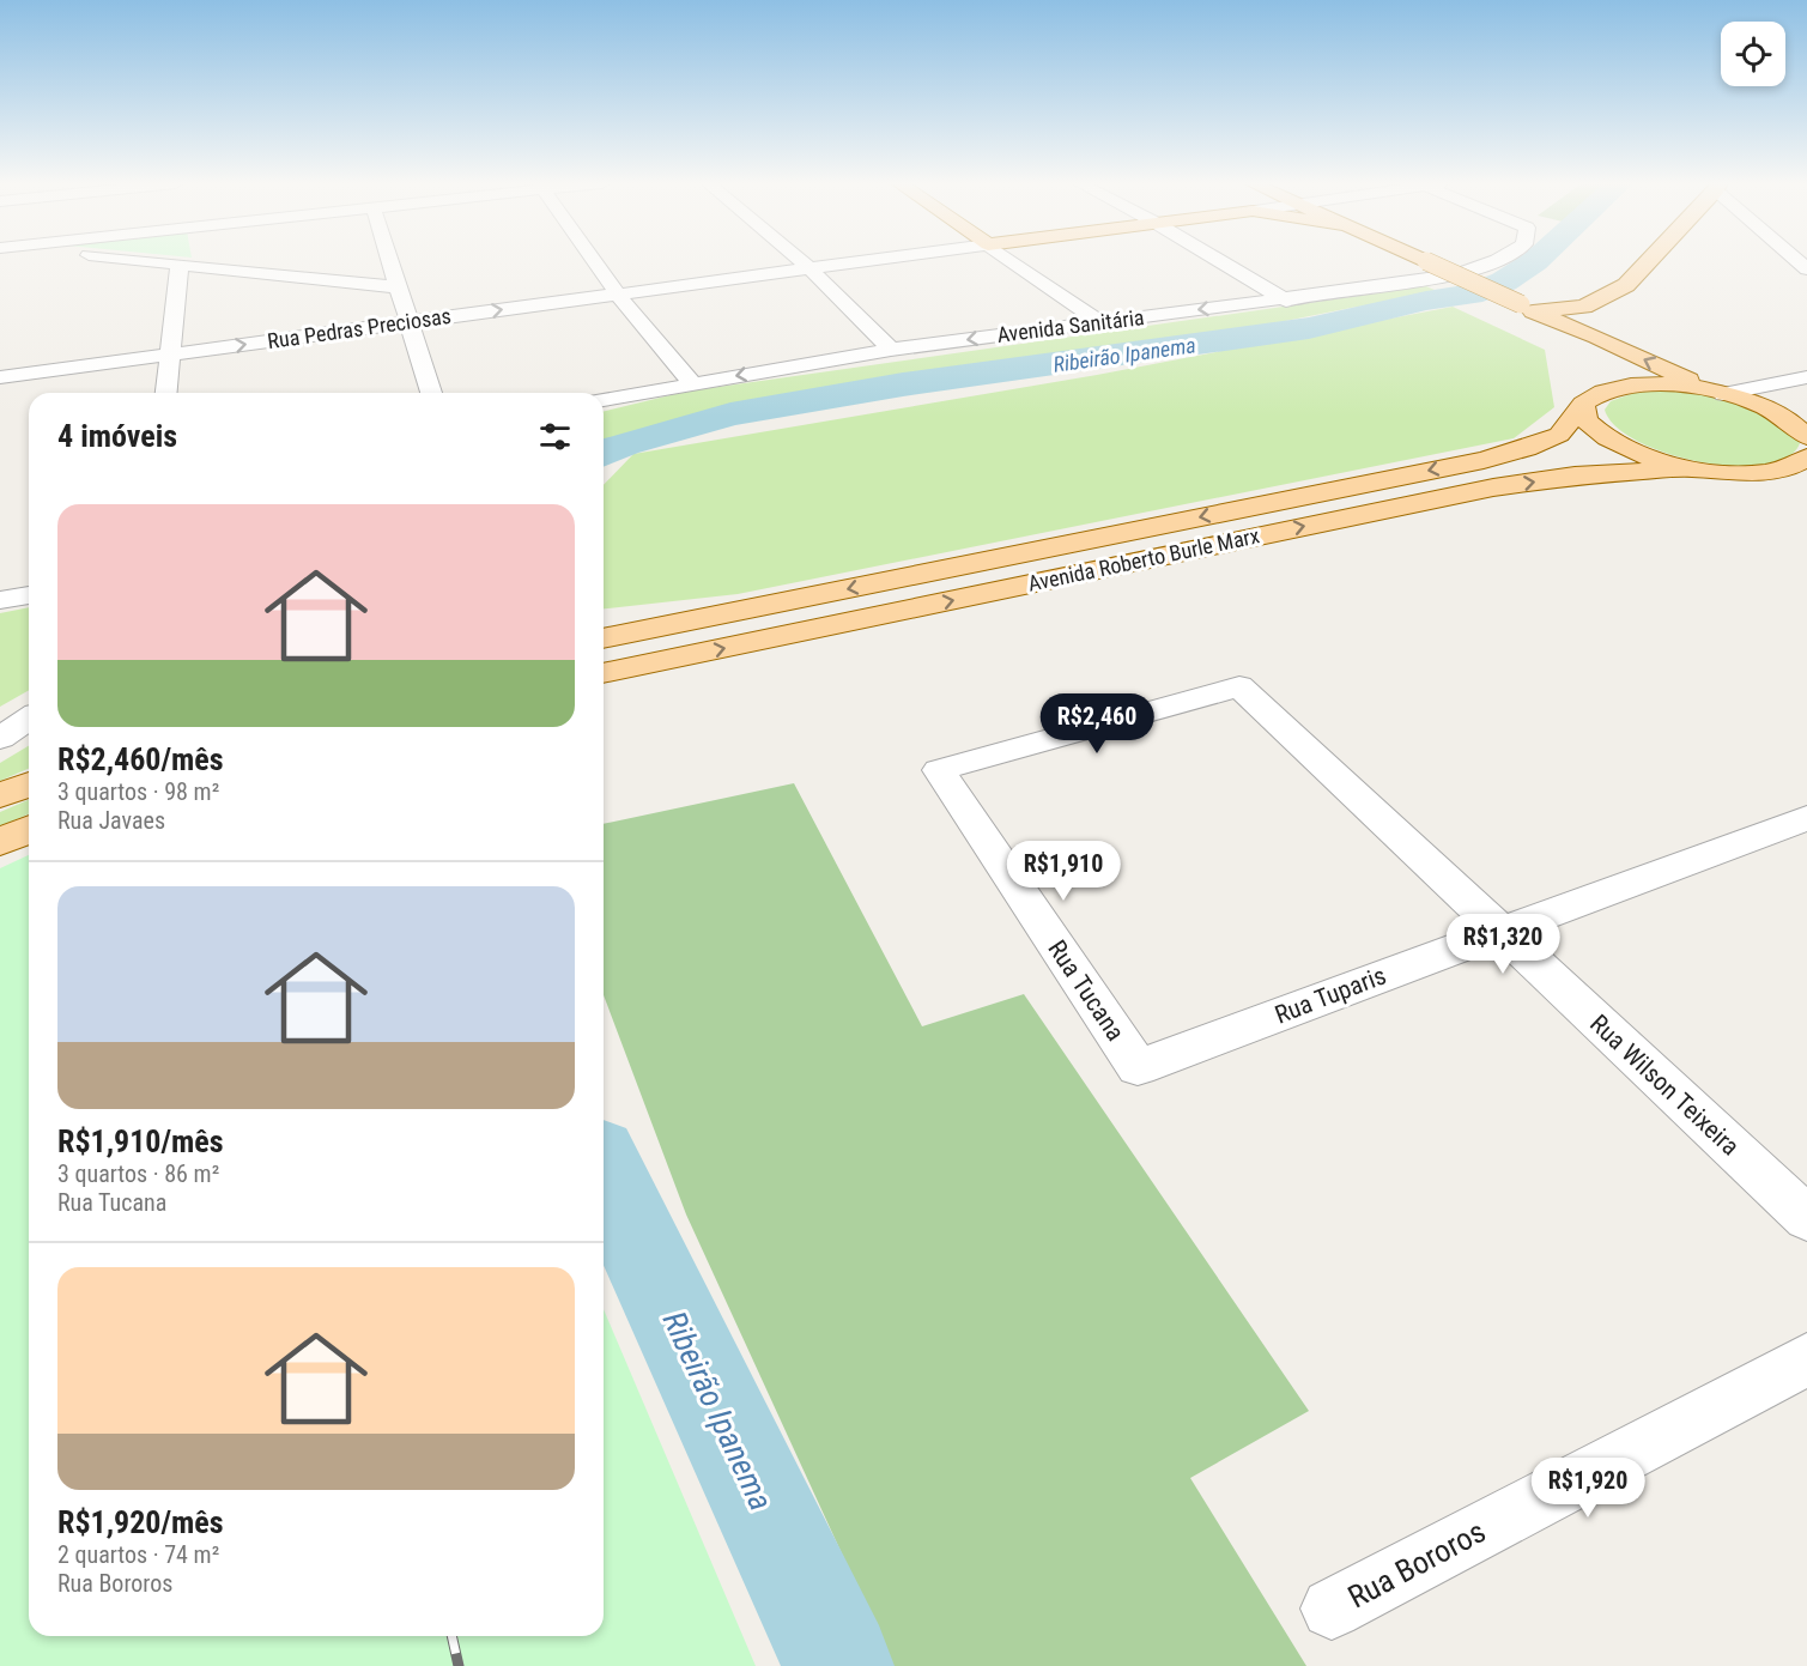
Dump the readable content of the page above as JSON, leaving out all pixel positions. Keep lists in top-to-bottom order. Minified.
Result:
{"streets":{"main road":["Avenida Roberto Burle Marx"],"street":["Avenida Sanitária","Rua Pedras Preciosas","Rua Tucana","Rua Tuparis","Rua Wilson Teixeira","Rua Bororos"]},"crossings":[["Rua Tucana","Rua Tuparis"],["Rua Tucana","Rua Wilson Teixeira"],["Rua Tuparis","Rua Wilson Teixeira"]],"one_way":["Avenida Sanitária"],"water":["Ribeirão Ipanema"],"page":{"heading":"4 imóveis","list":[{"name":"R$2,460/mês","note":"3 quartos · 98 m² · Rua Javaes"},{"name":"R$1,910/mês","note":"3 quartos · 86 m² · Rua Tucana"},{"name":"R$1,920/mês","note":"2 quartos · 74 m² · Rua Bororos"}],"price":["R$2,460","R$1,910","R$1,320","R$1,920"]}}
